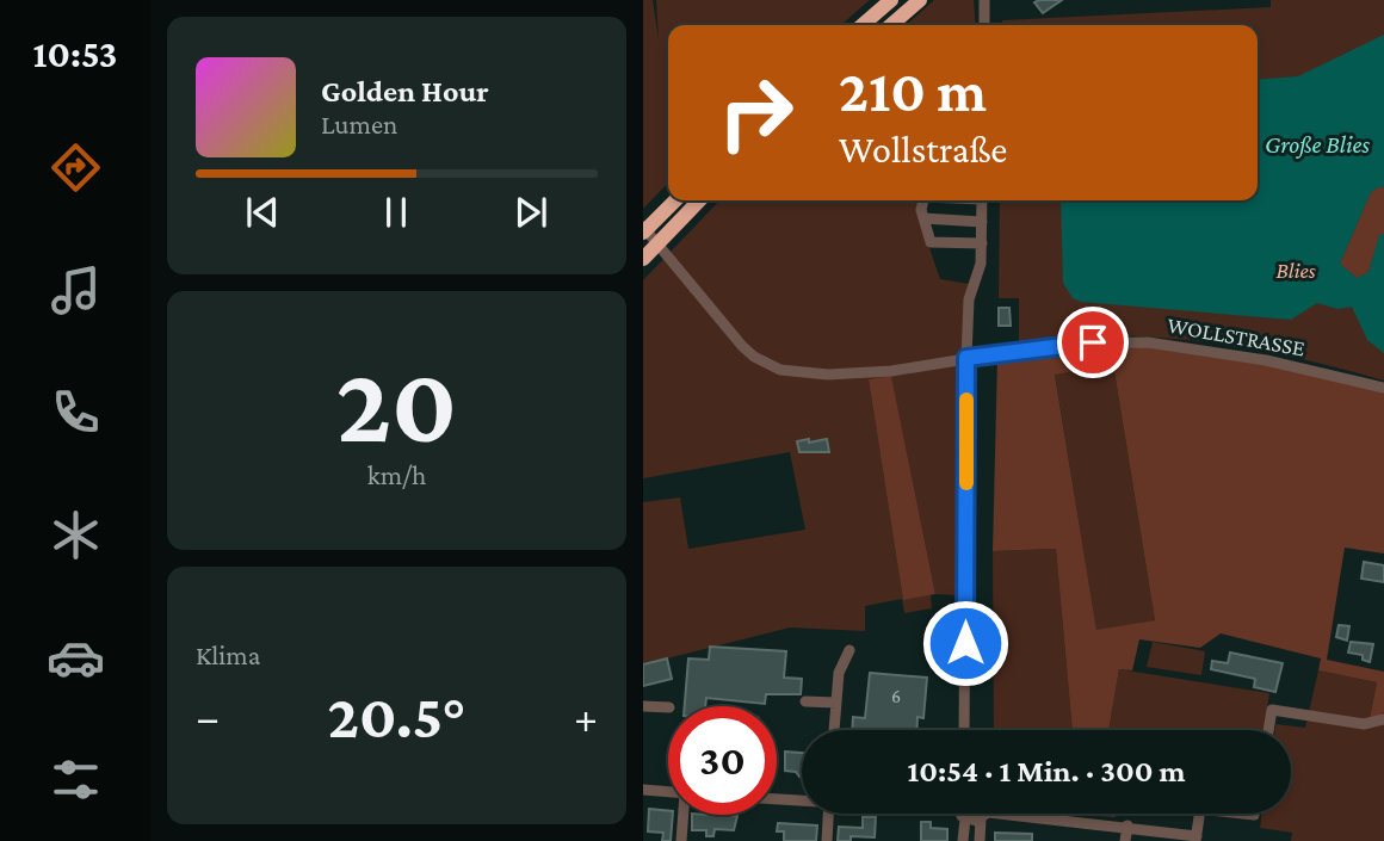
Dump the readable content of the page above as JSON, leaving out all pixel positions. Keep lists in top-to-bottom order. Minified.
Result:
{"streets":{"street":["WOLLSTRASSE"]},"water":["Große Blies"],"parks":["Blies"],"house_numbers":["6"],"page":{"tabs":"10:53","turn":["210 m","Wollstraße"],"song":["Golden Hour","Lumen"],"tile":[["20","km/h"],"Klima"],"heat":["−","20.5°","+"],"limit":"30","trip":"10:54 · 1 Min. · 300 m"}}
